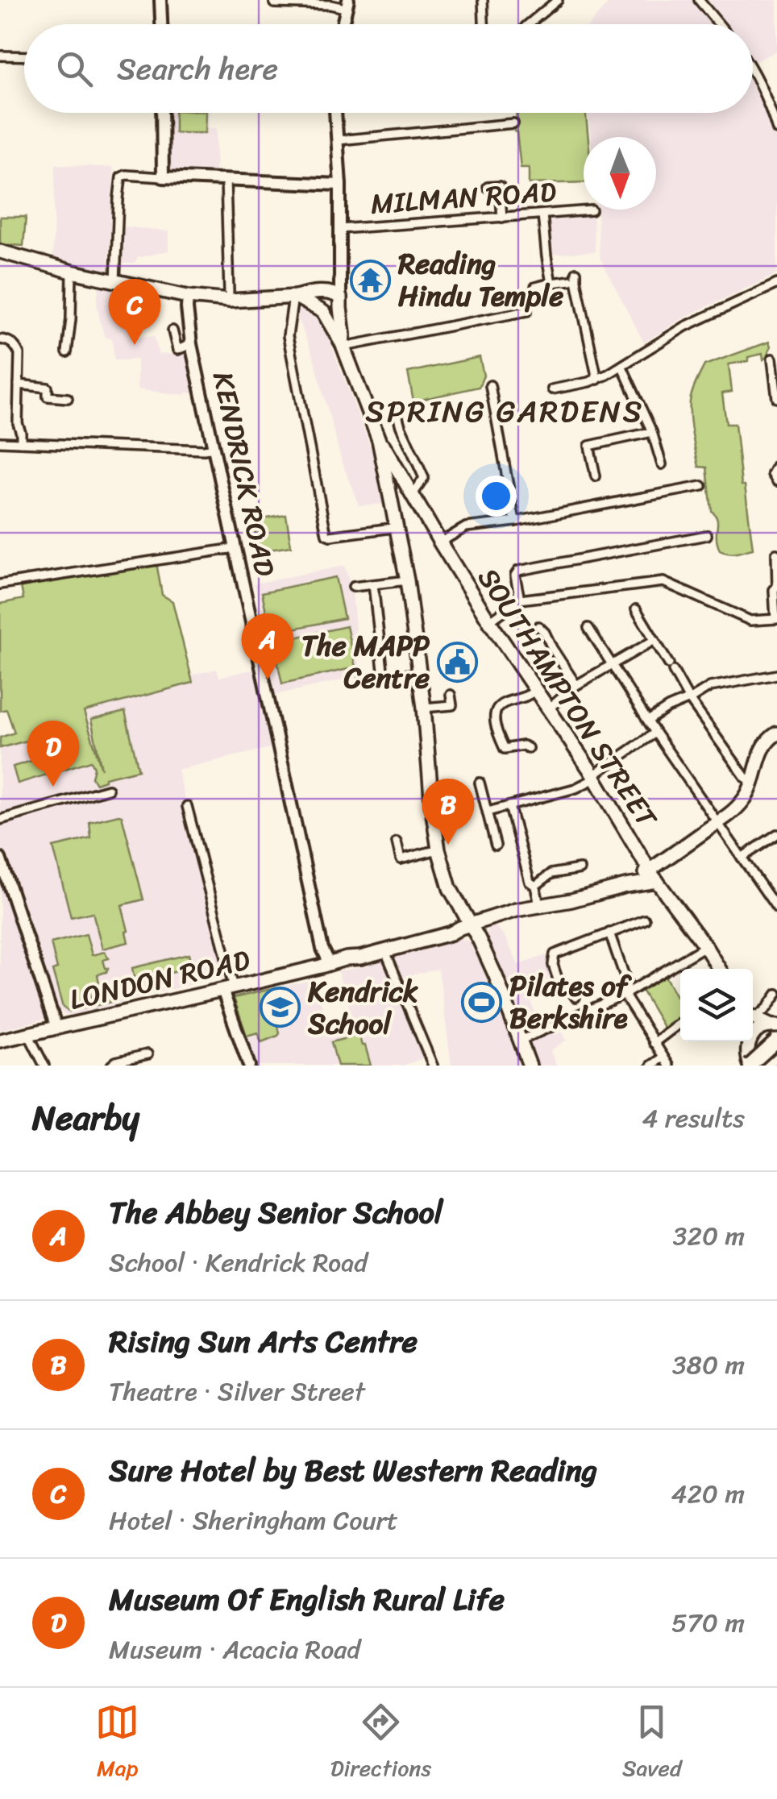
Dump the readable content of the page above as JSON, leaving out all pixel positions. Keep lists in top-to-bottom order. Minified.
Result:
{"streets":{"main road":["SOUTHAMPTON STREET","LONDON ROAD"],"street":["MILMAN ROAD","KENDRICK ROAD"]},"crossings":[["KENDRICK ROAD","LONDON ROAD"],["SOUTHAMPTON STREET","LONDON ROAD"]],"districts":["SPRING GARDENS"],"places":{"temple":["Reading Hindu Temple"],"public building":["The MAPP Centre"],"sports":["Pilates of Berkshire"],"school or university":["Kendrick School"]},"north":"bottom","page":{"search":"Search here","pins":["C","A","D","B"],"heading":["Nearby","4 results"],"list":[{"mark":"A","name":"The Abbey Senior School","note":"School · Kendrick Road","value":"320 m"},{"mark":"B","name":"Rising Sun Arts Centre","note":"Theatre · Silver Street","value":"380 m"},{"mark":"C","name":"Sure Hotel by Best Western Reading","note":"Hotel · Sheringham Court","value":"420 m"},{"mark":"D","name":"Museum Of English Rural Life","note":"Museum · Acacia Road","value":"570 m"}],"nav":["Map","Directions","Saved"]}}
